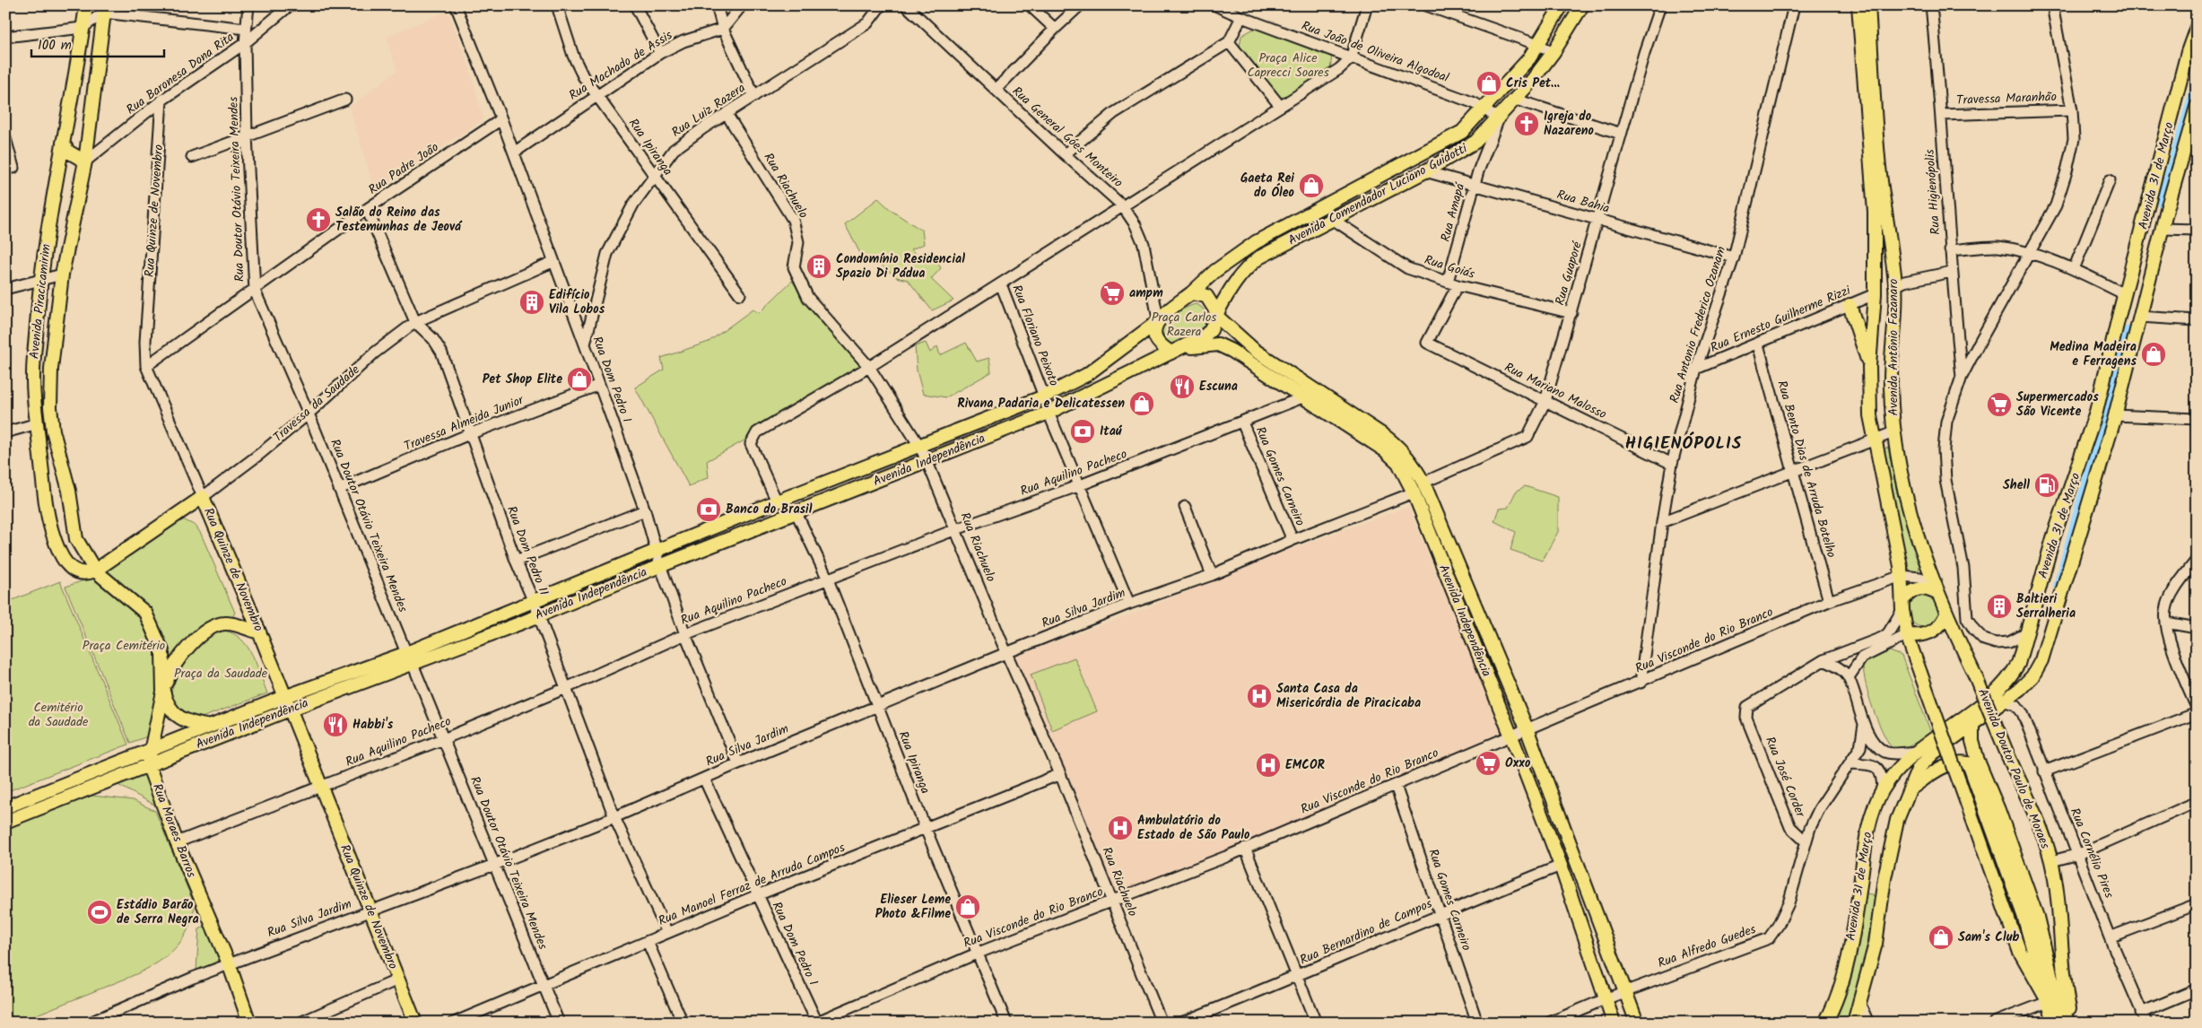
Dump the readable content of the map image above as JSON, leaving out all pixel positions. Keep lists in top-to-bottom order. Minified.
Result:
{"streets":{"main road":["Avenida 31 de Março","Avenida Comendador Luciano Guidotti","Rua Quinze de Novembro","Avenida Piracicamirim","Avenida Antônio Fazanaro","Travessa da Saudade","Avenida Independência","Avenida Doutor Paulo de Moraes","Rua Moraes Barros"],"street":["Rua João de Oliveira Algodoal","Rua Machado de Assis","Rua Baronesa Dona Rita","Travessa Maranhão","Rua Luiz Razera","Rua General Góes Monteiro","Rua Ipiranga","Rua Padre João","Rua Riachuelo","Rua Doutor Otávio Teixeira Mendes","Rua Higienópolis","Rua Bahia","Rua Amapá","Rua Goiás","Rua Guaporé","Rua Ernesto Guilherme Rizzi","Rua Antonio Frederico Ozanam","Rua Floriano Peixoto","Rua Dom Pedro I","Rua Mariano Malosso","Travessa Almeida Junior","Rua Bento Dias de Arruda Botelho","Rua Aquilino Pacheco","Rua Gomes Carneiro","Rua Dom Pedro II","Rua Silva Jardim","Rua Visconde do Rio Branco","Rua José Corder","Rua Cornélio Pires","Rua Manoel Ferraz de Arruda Campos","Rua Bernardino de Campos","Rua Alfredo Guedes"]},"crossings":[["Rua João de Oliveira Algodoal","Avenida Comendador Luciano Guidotti"],["Rua João de Oliveira Algodoal","Rua Amapá"],["Rua Machado de Assis","Rua Ipiranga"],["Rua Machado de Assis","Rua Dom Pedro I"],["Rua Baronesa Dona Rita","Rua Doutor Otávio Teixeira Mendes"],["Rua Baronesa Dona Rita","Rua Quinze de Novembro"],["Rua Baronesa Dona Rita","Avenida Piracicamirim"],["Travessa Maranhão","Rua Higienópolis"],["Rua Luiz Razera","Rua Ipiranga"],["Rua Luiz Razera","Rua Riachuelo"],["Rua Luiz Razera","Rua Dom Pedro I"],["Rua General Góes Monteiro","Avenida Comendador Luciano Guidotti"],["Rua General Góes Monteiro","Avenida Independência"],["Rua Ipiranga","Avenida Independência"],["Rua Ipiranga","Rua Aquilino Pacheco"],["Rua Ipiranga","Rua Silva Jardim"],["Rua Ipiranga","Rua Visconde do Rio Branco"],["Rua Ipiranga","Rua Manoel Ferraz de Arruda Campos"],["Rua Padre João","Rua Doutor Otávio Teixeira Mendes"],["Rua Padre João","Rua Quinze de Novembro"],["Rua Padre João","Rua Dom Pedro I"],["Rua Padre João","Rua Dom Pedro II"],["Avenida 31 de Março","Avenida Doutor Paulo de Moraes"],["Avenida 31 de Março","Rua Cornélio Pires"],["Rua Riachuelo","Avenida Independência"],["Rua Riachuelo","Rua Aquilino Pacheco"],["Rua Riachuelo","Rua Silva Jardim"],["Rua Riachuelo","Rua Visconde do Rio Branco"],["Rua Riachuelo","Rua Manoel Ferraz de Arruda Campos"],["Rua Doutor Otávio Teixeira Mendes","Travessa da Saudade"],["Rua Doutor Otávio Teixeira Mendes","Travessa Almeida Junior"],["Rua Doutor Otávio Teixeira Mendes","Avenida Independência"],["Rua Doutor Otávio Teixeira Mendes","Rua Aquilino Pacheco"],["Rua Doutor Otávio Teixeira Mendes","Rua Silva Jardim"],["Rua Doutor Otávio Teixeira Mendes","Rua Manoel Ferraz de Arruda Campos"],["Avenida Comendador Luciano Guidotti","Rua Bahia"],["Avenida Comendador Luciano Guidotti","Rua Amapá"],["Avenida Comendador Luciano Guidotti","Rua Goiás"],["Avenida Comendador Luciano Guidotti","Avenida Independência"],["Rua Bahia","Rua Amapá"],["Rua Bahia","Rua Guaporé"],["Rua Bahia","Rua Antonio Frederico Ozanam"],["Rua Quinze de Novembro","Avenida Piracicamirim"],["Rua Quinze de Novembro","Travessa da Saudade"],["Rua Quinze de Novembro","Avenida Independência"],["Rua Quinze de Novembro","Rua Aquilino Pacheco"],["Rua Quinze de Novembro","Rua Silva Jardim"],["Rua Amapá","Rua Goiás"],["Rua Amapá","Rua Mariano Malosso"],["Rua Goiás","Rua Guaporé"],["Rua Guaporé","Rua Mariano Malosso"],["Rua Guaporé","Avenida Independência"],["Avenida Piracicamirim","Travessa da Saudade"],["Avenida Piracicamirim","Avenida Independência"],["Avenida Piracicamirim","Rua Moraes Barros"],["Rua Ernesto Guilherme Rizzi","Rua Antonio Frederico Ozanam"],["Rua Ernesto Guilherme Rizzi","Avenida Antônio Fazanaro"],["Rua Ernesto Guilherme Rizzi","Rua Bento Dias de Arruda Botelho"],["Rua Antonio Frederico Ozanam","Rua Mariano Malosso"],["Rua Antonio Frederico Ozanam","Rua Visconde do Rio Branco"],["Rua Floriano Peixoto","Avenida Independência"],["Avenida Antônio Fazanaro","Rua Visconde do Rio Branco"],["Avenida Antônio Fazanaro","Avenida Doutor Paulo de Moraes"],["Rua Dom Pedro I","Travessa da Saudade"],["Rua Dom Pedro I","Travessa Almeida Junior"],["Rua Dom Pedro I","Avenida Independência"],["Rua Dom Pedro I","Rua Aquilino Pacheco"],["Rua Dom Pedro I","Rua Silva Jardim"],["Rua Dom Pedro I","Rua Visconde do Rio Branco"],["Rua Dom Pedro I","Rua Manoel Ferraz de Arruda Campos"],["Travessa da Saudade","Rua Dom Pedro II"],["Travessa Almeida Junior","Rua Dom Pedro II"],["Avenida Independência","Rua Aquilino Pacheco"],["Avenida Independência","Rua Dom Pedro II"],["Avenida Independência","Rua Silva Jardim"],["Avenida Independência","Rua Visconde do Rio Branco"],["Avenida Independência","Rua Moraes Barros"],["Avenida Independência","Rua Bernardino de Campos"],["Avenida Independência","Rua Alfredo Guedes"],["Rua Bento Dias de Arruda Botelho","Rua Visconde do Rio Branco"],["Rua Aquilino Pacheco","Rua Gomes Carneiro"],["Rua Aquilino Pacheco","Rua Dom Pedro II"],["Rua Aquilino Pacheco","Rua Moraes Barros"],["Rua Gomes Carneiro","Rua Silva Jardim"],["Rua Gomes Carneiro","Rua Visconde do Rio Branco"],["Rua Gomes Carneiro","Rua Bernardino de Campos"],["Rua Dom Pedro II","Rua Silva Jardim"],["Rua Dom Pedro II","Rua Manoel Ferraz de Arruda Campos"],["Rua Silva Jardim","Rua Moraes Barros"],["Rua José Corder","Rua Alfredo Guedes"]],"districts":["HIGIENÓPOLIS"],"parks":["Praça Alice Caprecci Soares","Praça Carlos Razera","Praça Cemitério","Praça da Saudade","Cemitério da Saudade"],"places":{"shop":["Cris Pet...","Gaeta Rei do Óleo","Medina Madeira e Ferragens","Pet Shop Elite","Rivana Padaria e Delicatessen","Elieser Leme Photo &Filme","Sam's Club"],"church":["Igreja do Nazareno","Salão do Reino das Testemunhas de Jeová"],"building":["Condomínio Residencial Spazio Di Pádua","Edifício Vila Lobos","Baltieri Serralheria"],"supermarket":["ampm","Supermercados São Vicente","Oxxo"],"restaurant":["Escuna","Habbi's"],"bank":["Itaú","Banco do Brasil"],"fuel station":["Shell"],"hospital":["Santa Casa da Misericórdia de Piracicaba","EMCOR","Ambulatório do Estado de São Paulo"],"sports":["Estádio Barão de Serra Negra"]},"scale_bar":"100 m"}
